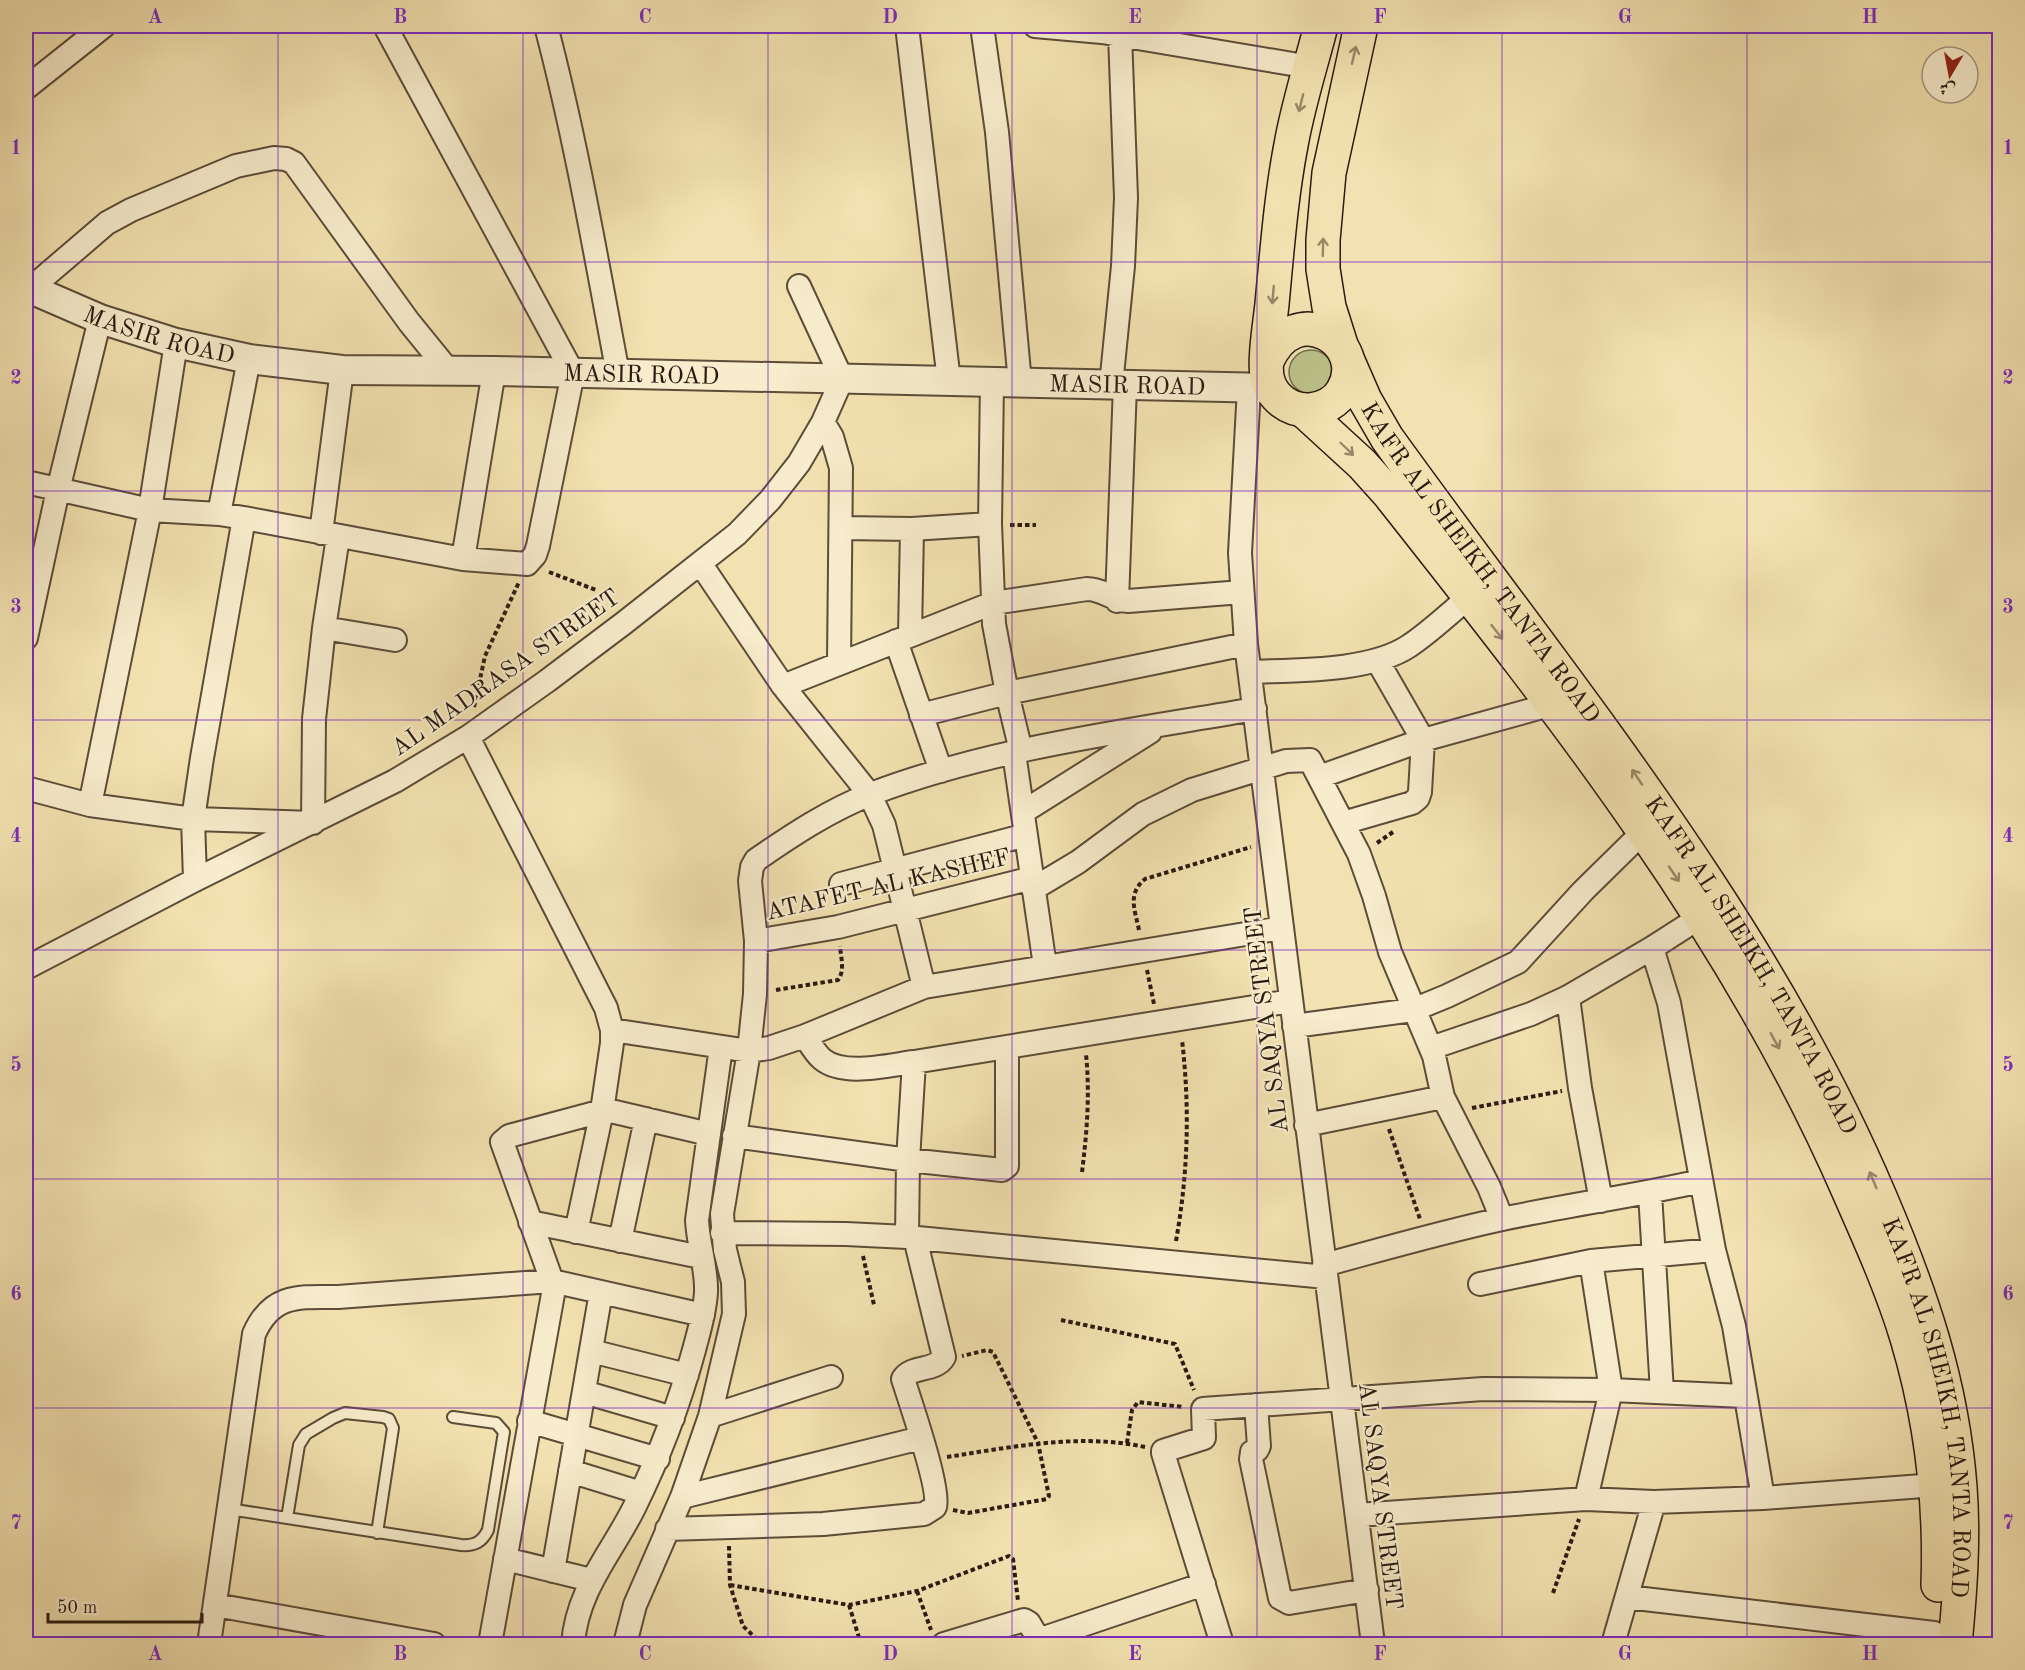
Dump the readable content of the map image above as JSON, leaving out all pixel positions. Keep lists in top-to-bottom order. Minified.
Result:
{"streets":{"main road":["KAFR AL SHEIKH, TANTA ROAD"],"street":["MASIR ROAD","AL MADRASA STREET","ATAFET AL KASHEF","AL SAQYA STREET"]},"crossings":[["MASIR ROAD","KAFR AL SHEIKH, TANTA ROAD"],["MASIR ROAD","AL MADRASA STREET"],["MASIR ROAD","AL SAQYA STREET"],["KAFR AL SHEIKH, TANTA ROAD","AL SAQYA STREET"],["ATAFET AL KASHEF","AL SAQYA STREET"]],"scale_bar":"50 m","north":"bottom","grid":{"columns":["A","B","C","D","E","F","G","H"],"rows":["1","2","3","4","5","6","7"]}}
